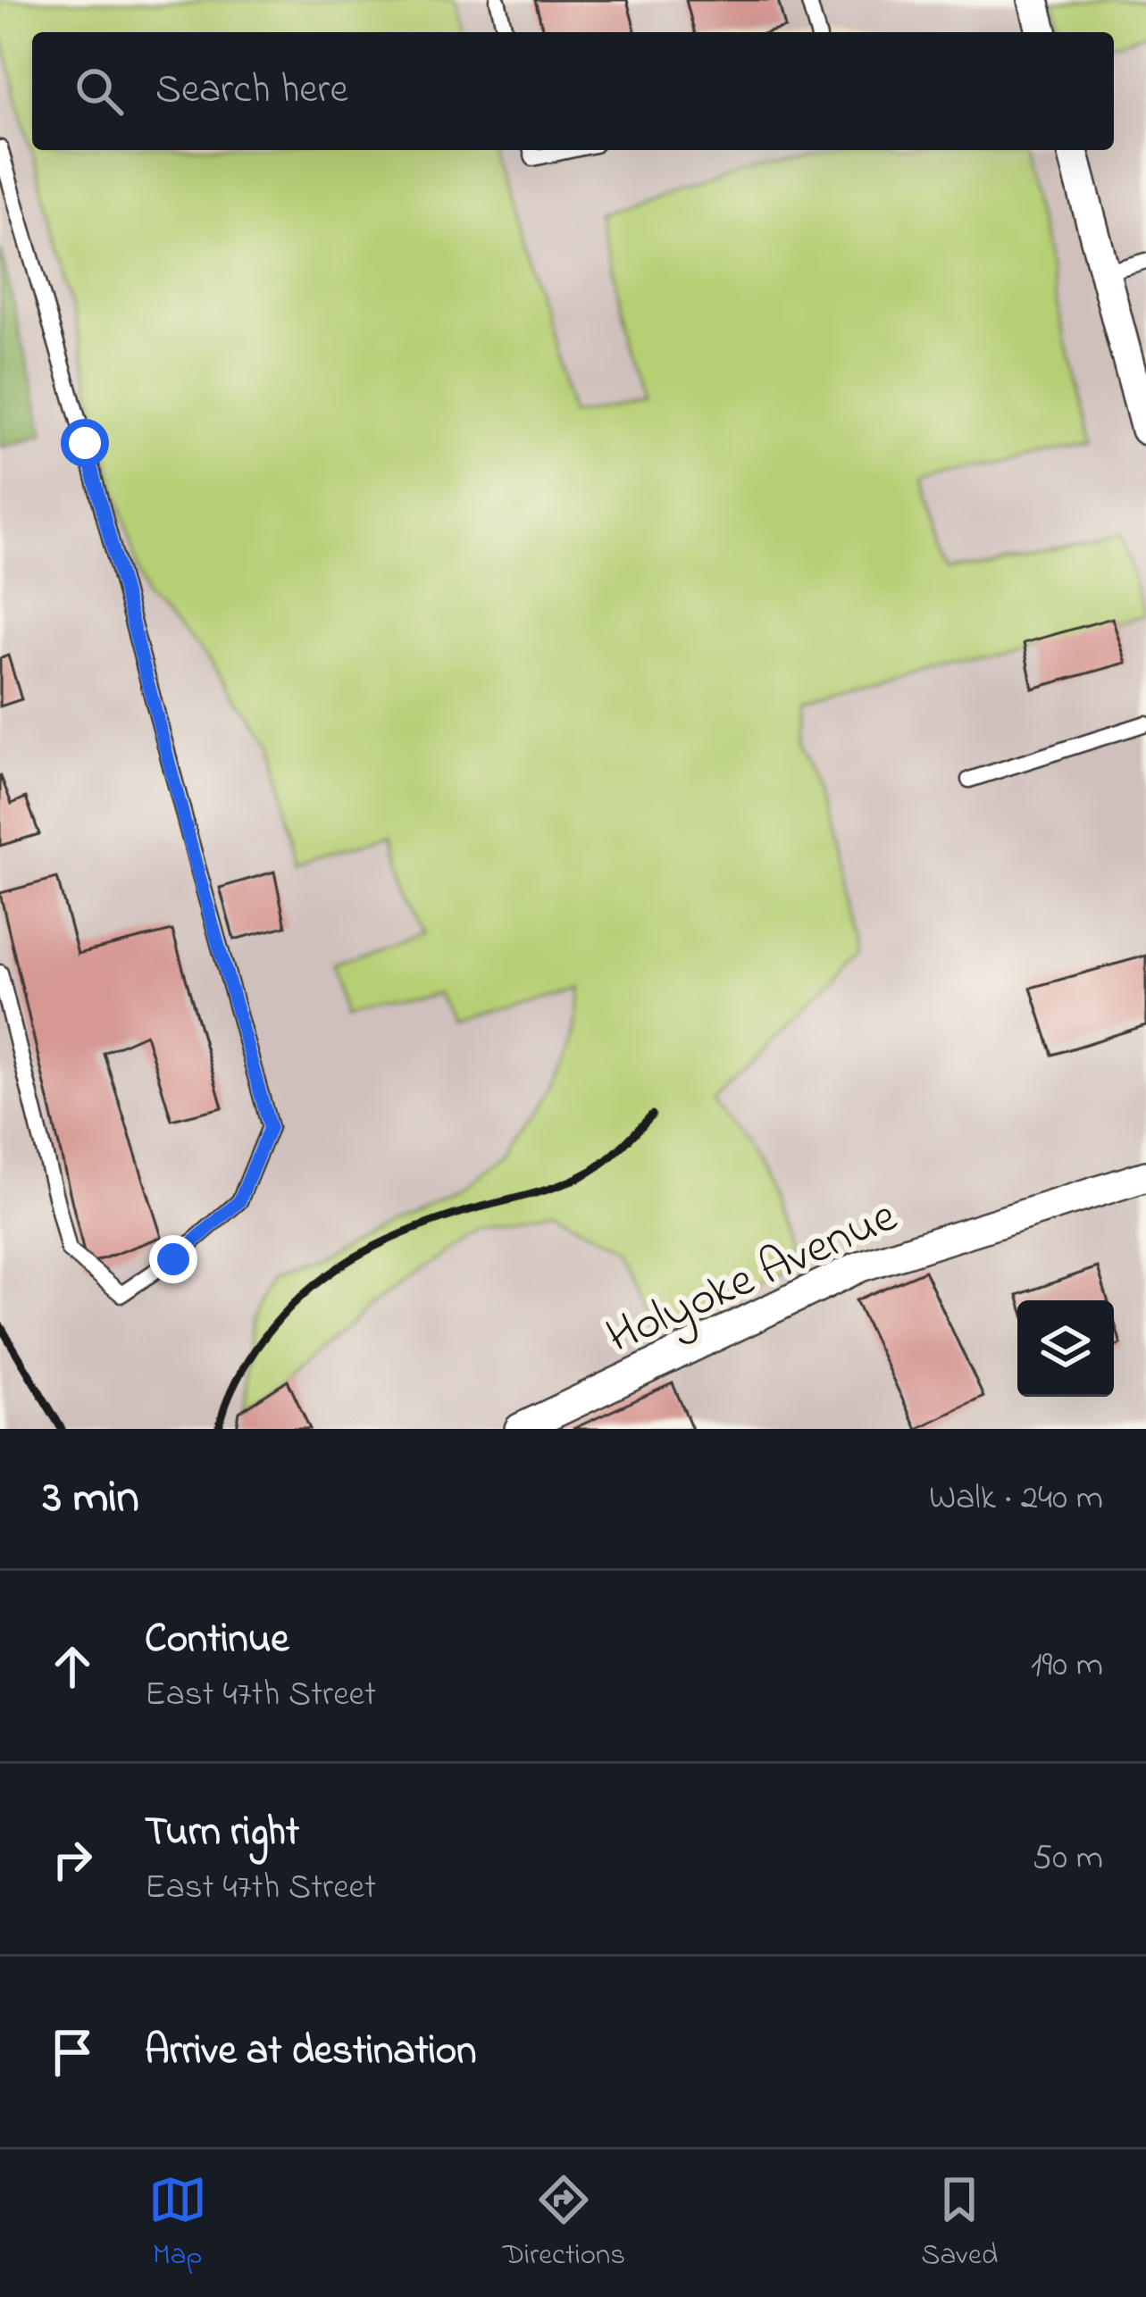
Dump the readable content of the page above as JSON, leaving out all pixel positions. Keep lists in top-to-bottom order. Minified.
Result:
{"streets":{"street":["Holyoke Avenue"]},"page":{"search":"Search here","heading":["3 min","Walk · 240 m"],"list":[["Continue","East 47th Street","190 m"],["Turn right","East 47th Street","50 m"],"Arrive at destination"],"nav":["Map","Directions","Saved"]}}
